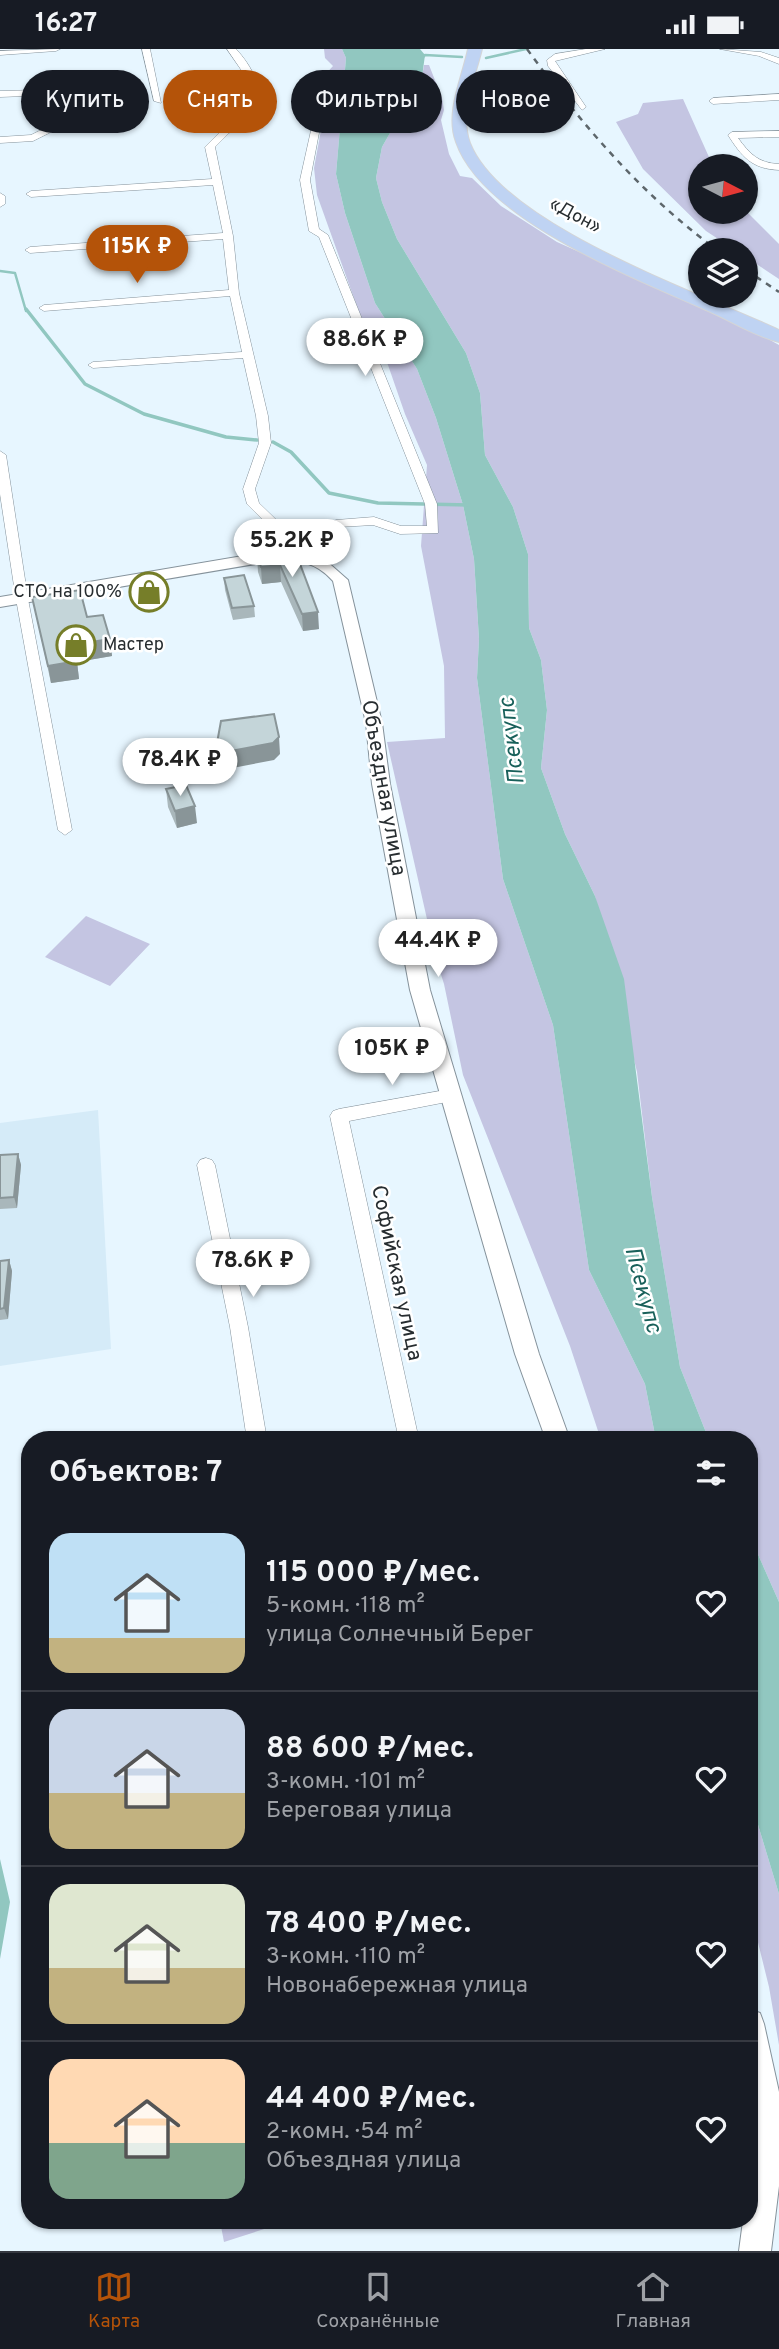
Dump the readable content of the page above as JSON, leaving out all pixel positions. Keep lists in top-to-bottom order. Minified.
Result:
{"streets":{"highway":["«Дон»"],"street":["Объездная улица","Софийская улица"]},"crossings":[["Объездная улица","Софийская улица"]],"water":["Псекупс"],"places":{"shop":["СТО на 100%","Мастер"]},"north":"right","page":{"status":"16:27","chip":["Купить","Снять","Фильтры","Новое"],"price":["115K ₽","88.6K ₽","55.2K ₽","78.4K ₽","44.4K ₽","105K ₽","78.6K ₽"],"heading":"Объектов: 7","list":[{"name":"115 000 ₽/мес.","note":"5-комн. · 118 m² · улица Солнечный Берег"},{"name":"88 600 ₽/мес.","note":"3-комн. · 101 m² · Береговая улица"},{"name":"78 400 ₽/мес.","note":"3-комн. · 110 m² · Новонабережная улица"},{"name":"44 400 ₽/мес.","note":"2-комн. · 54 m² · Объездная улица"}],"tabs":["Карта","Сохранённые","Главная"]}}
